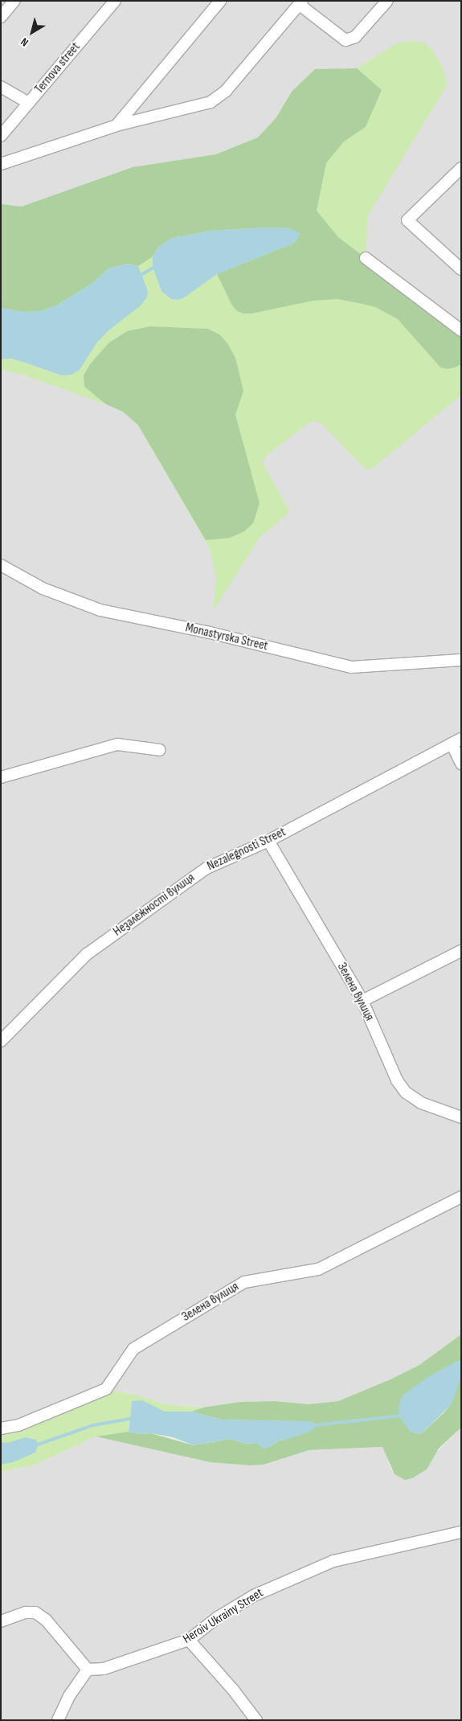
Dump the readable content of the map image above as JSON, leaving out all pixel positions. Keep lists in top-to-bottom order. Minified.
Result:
{"streets":{"street":["Ternova street","Monastyrska Street","Незалежності вулиця","Зелена вулиця","Heroiv Ukrainy Street"]},"crossings":[["Незалежності вулиця","Зелена вулиця"]],"north":"bottom left"}
